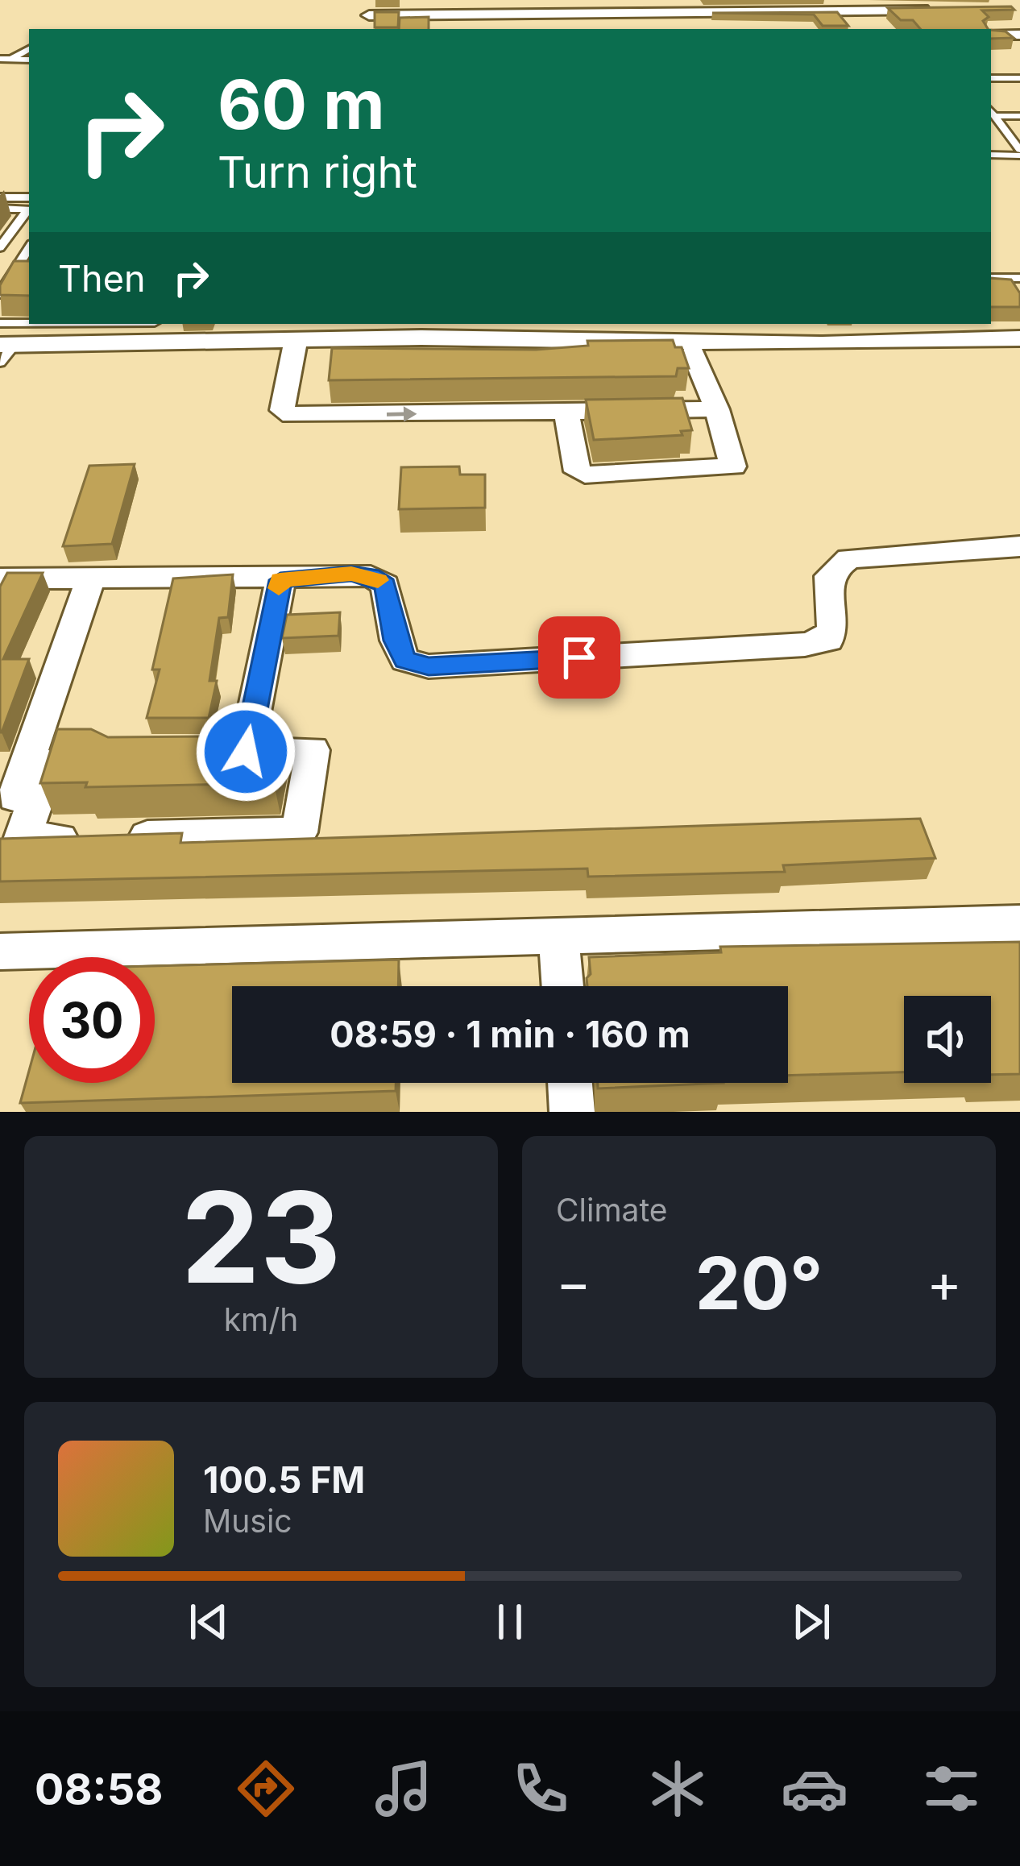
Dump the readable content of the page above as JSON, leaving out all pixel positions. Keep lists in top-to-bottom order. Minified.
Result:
{"page":{"turn":["60 m","Turn right"],"then":"Then","limit":"30","trip":"08:59 · 1 min · 160 m","tile":[["23","km/h"],"Climate"],"heat":["−","20°","+"],"song":["100.5 FM","Music"],"tabs":"08:58"}}
